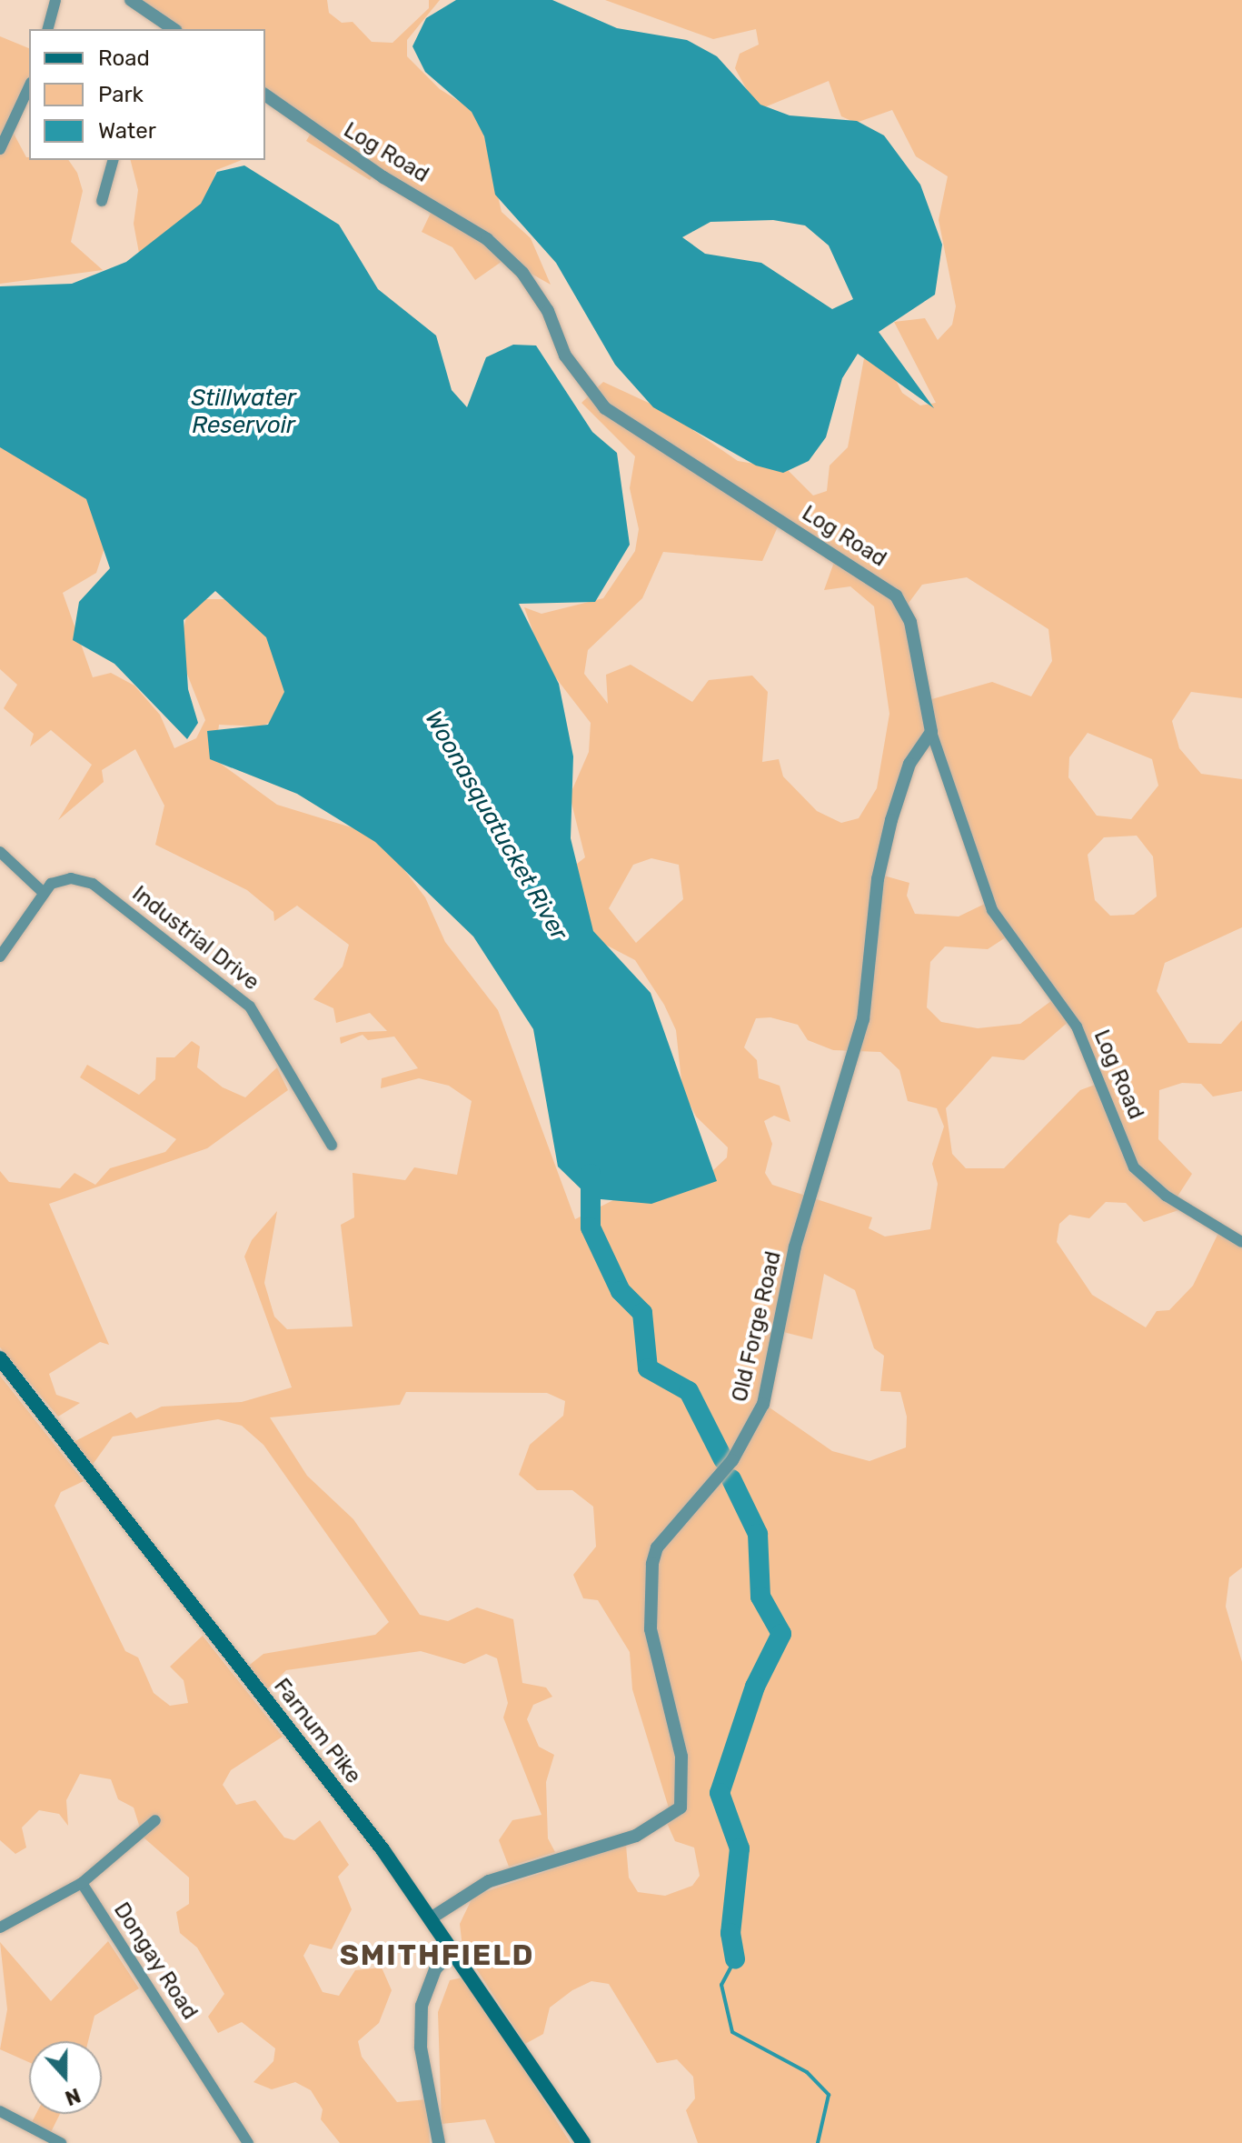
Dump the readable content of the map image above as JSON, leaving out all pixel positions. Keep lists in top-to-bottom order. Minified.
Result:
{"streets":{"main road":["Farnum Pike"],"street":["Log Road","Industrial Drive","Old Forge Road","Dongay Road"]},"crossings":[["Log Road","Old Forge Road"],["Old Forge Road","Farnum Pike"]],"districts":["SMITHFIELD"],"water":["Stillwater Reservoir","Woonasquatucket River"],"legend":["Road","Park","Water"],"north":"bottom"}
